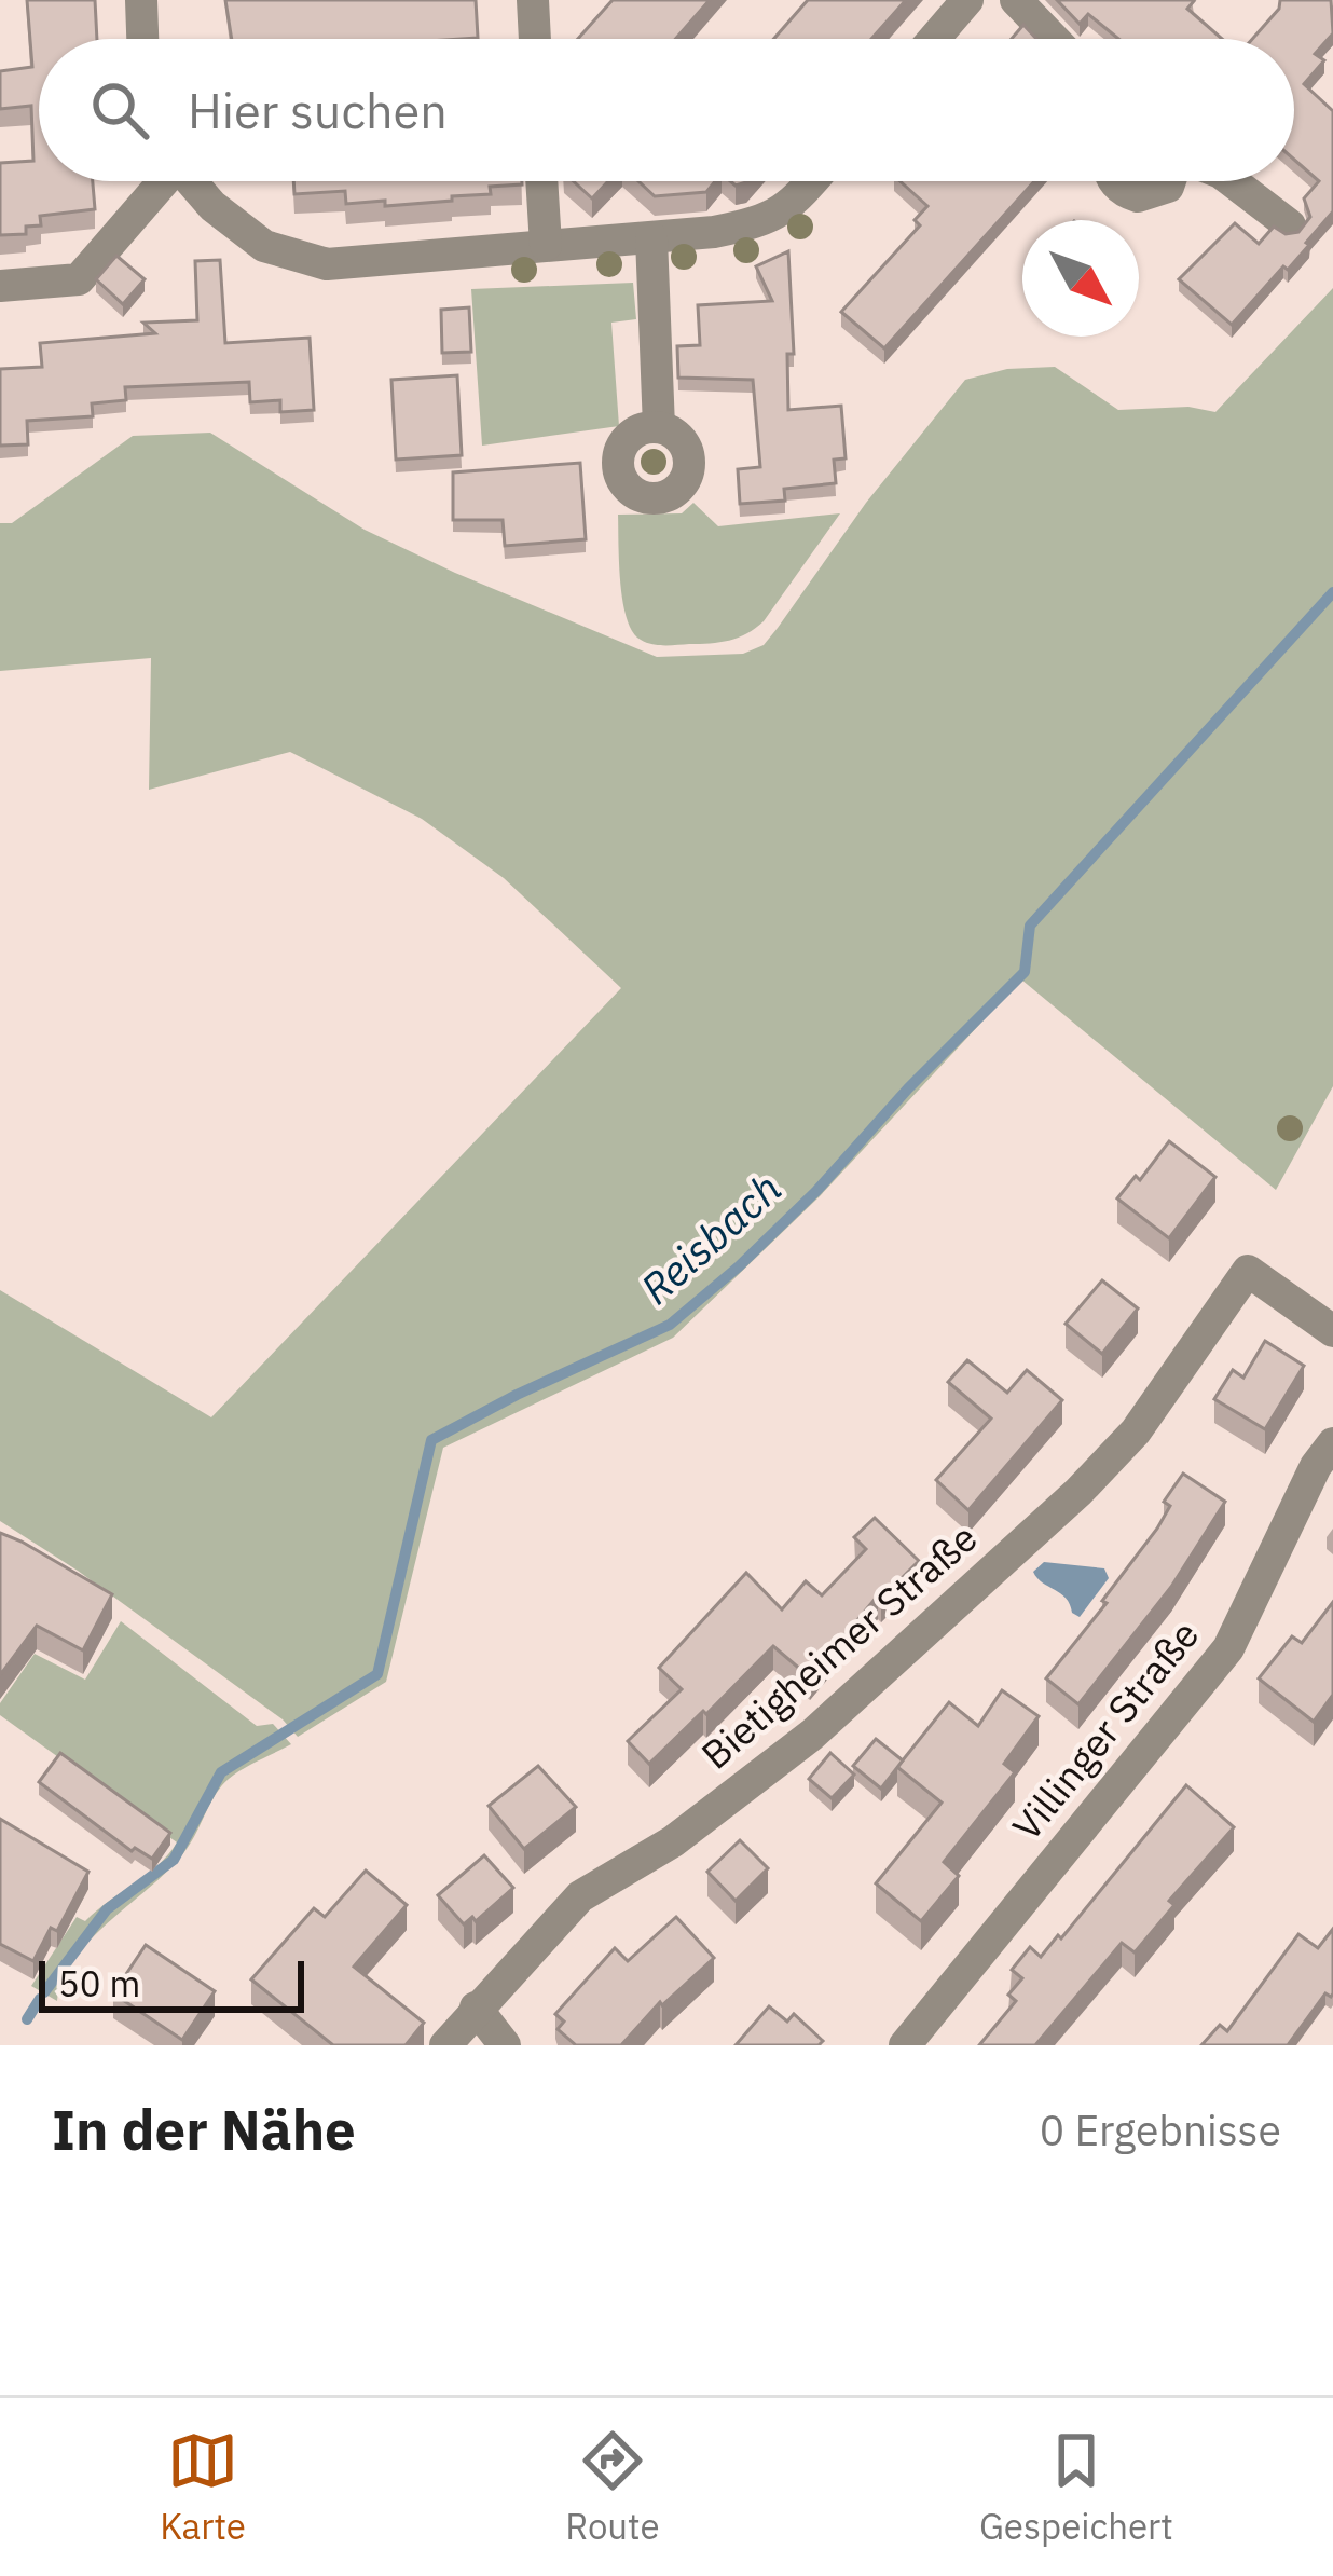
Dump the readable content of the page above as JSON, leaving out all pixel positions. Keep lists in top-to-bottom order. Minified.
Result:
{"streets":{"street":["Bietigheimer Straße","Villinger Straße"]},"water":["Reisbach"],"scale_bar":"50 m","north":"bottom right","page":{"search":"Hier suchen","scale":"50 m","heading":["In der Nähe","0 Ergebnisse"],"nav":["Karte","Route","Gespeichert"]}}
